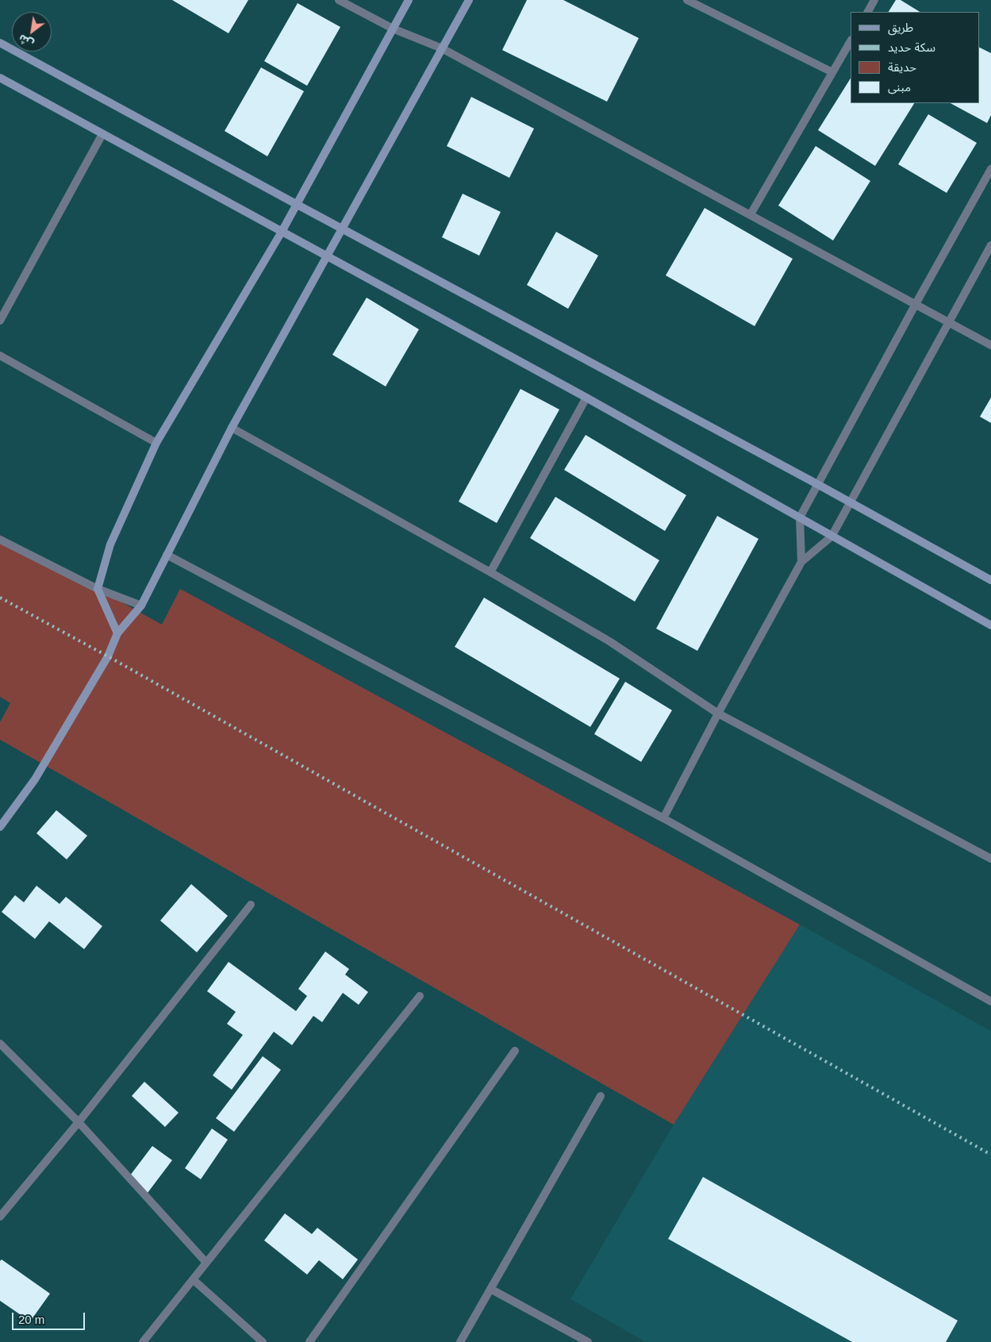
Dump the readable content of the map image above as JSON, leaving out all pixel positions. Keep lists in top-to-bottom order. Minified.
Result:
{"legend":["طريق","سكة حديد","حديقة","مبنى"],"scale_bar":"20 m","north":"bottom left"}
